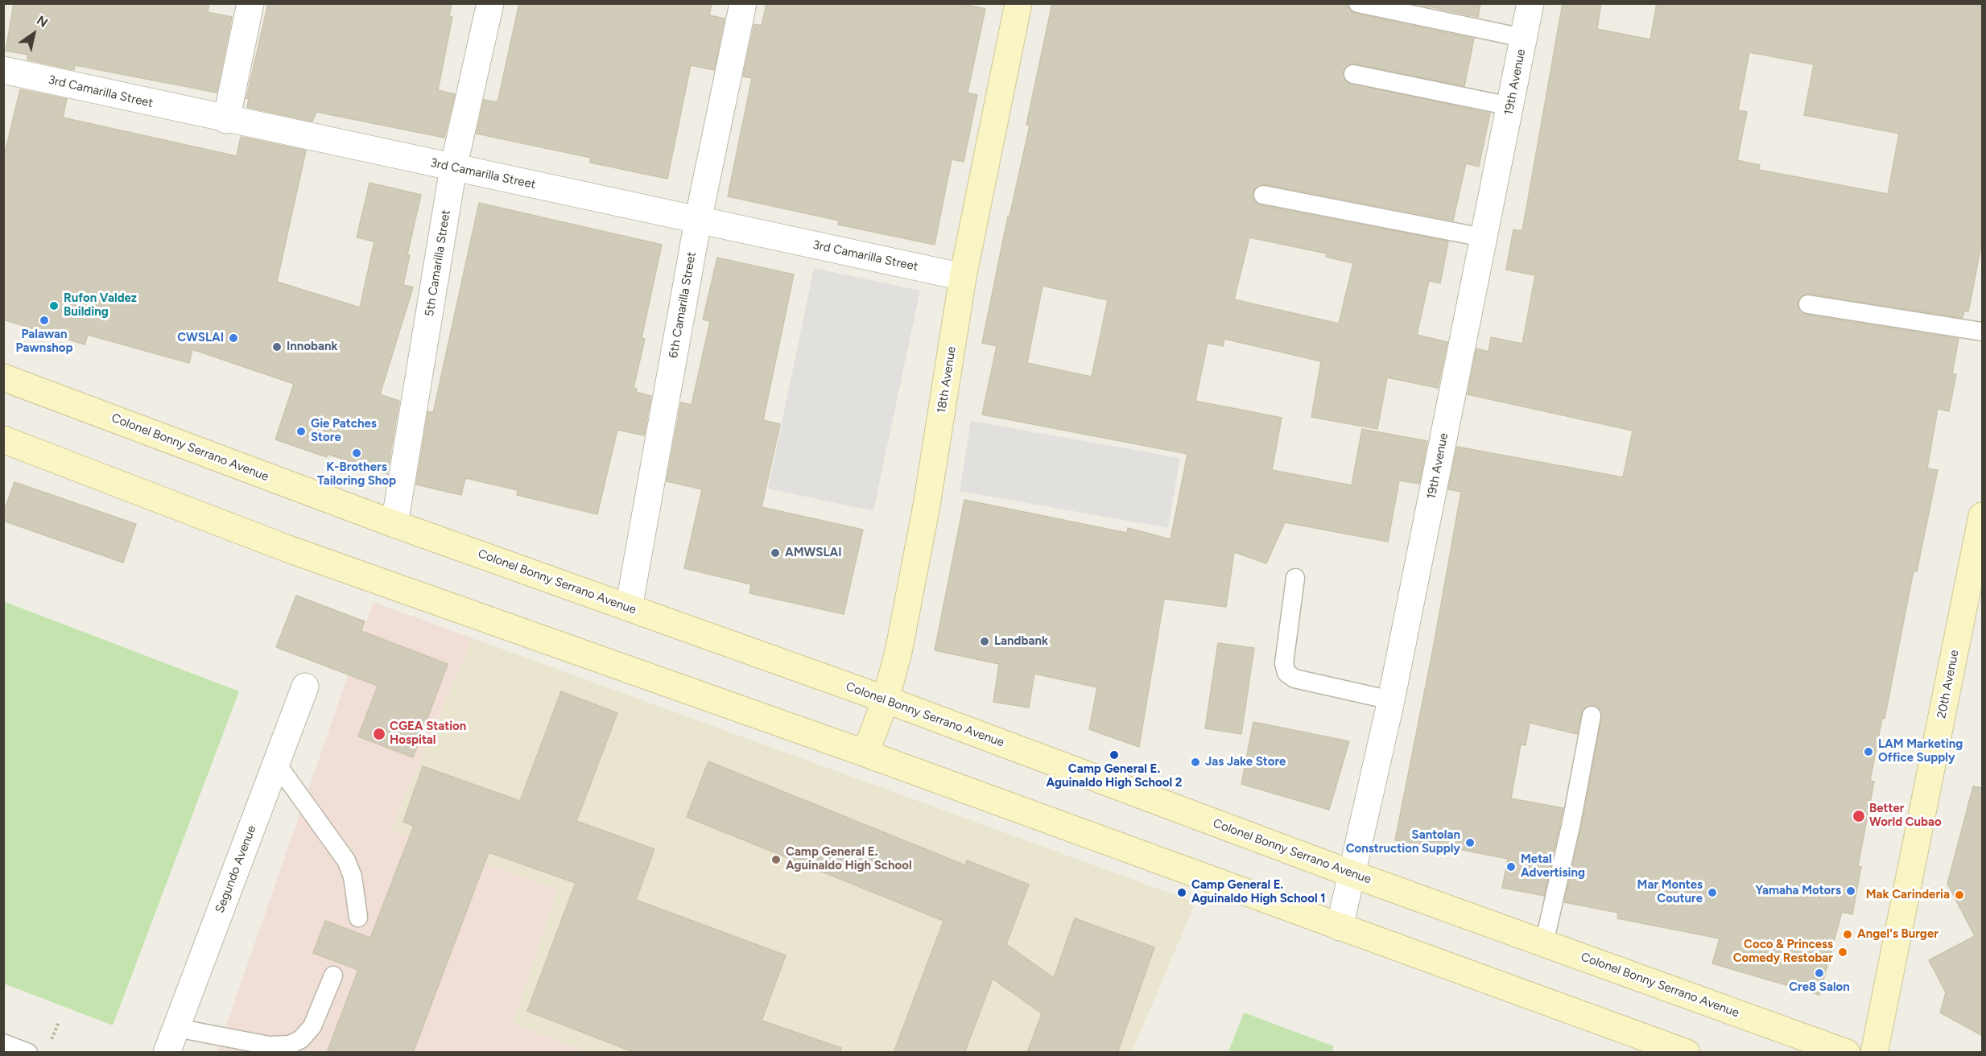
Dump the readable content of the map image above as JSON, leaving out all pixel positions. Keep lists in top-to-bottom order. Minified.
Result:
{"streets":{"main road":["18th Avenue","Colonel Bonny Serrano Avenue","20th Avenue"],"street":["19th Avenue","3rd Camarilla Street","5th Camarilla Street","6th Camarilla Street","Segundo Avenue"]},"crossings":[["19th Avenue","Colonel Bonny Serrano Avenue"],["3rd Camarilla Street","5th Camarilla Street"],["3rd Camarilla Street","6th Camarilla Street"],["3rd Camarilla Street","18th Avenue"],["5th Camarilla Street","Colonel Bonny Serrano Avenue"],["6th Camarilla Street","Colonel Bonny Serrano Avenue"],["18th Avenue","Colonel Bonny Serrano Avenue"]],"places":["Rufon Valdez Building","Palawan Pawnshop","CWSLAI","Innobank","Gie Patches Store","K-Brothers Tailoring Shop","AMWSLAI","Landbank","CGEA Station Hospital","LAM Marketing Office Supply","Camp General E. Aguinaldo High School 2","Jas Jake Store","Better World Cubao","Santolan Construction Supply","Camp General E. Aguinaldo High School","Metal Advertising","Yamaha Motors","Camp General E. Aguinaldo High School 1","Mar Montes Couture","Mak Carinderia","Angel's Burger","Coco & Princess Comedy Restobar","Cre8 Salon"],"north":"top right"}
